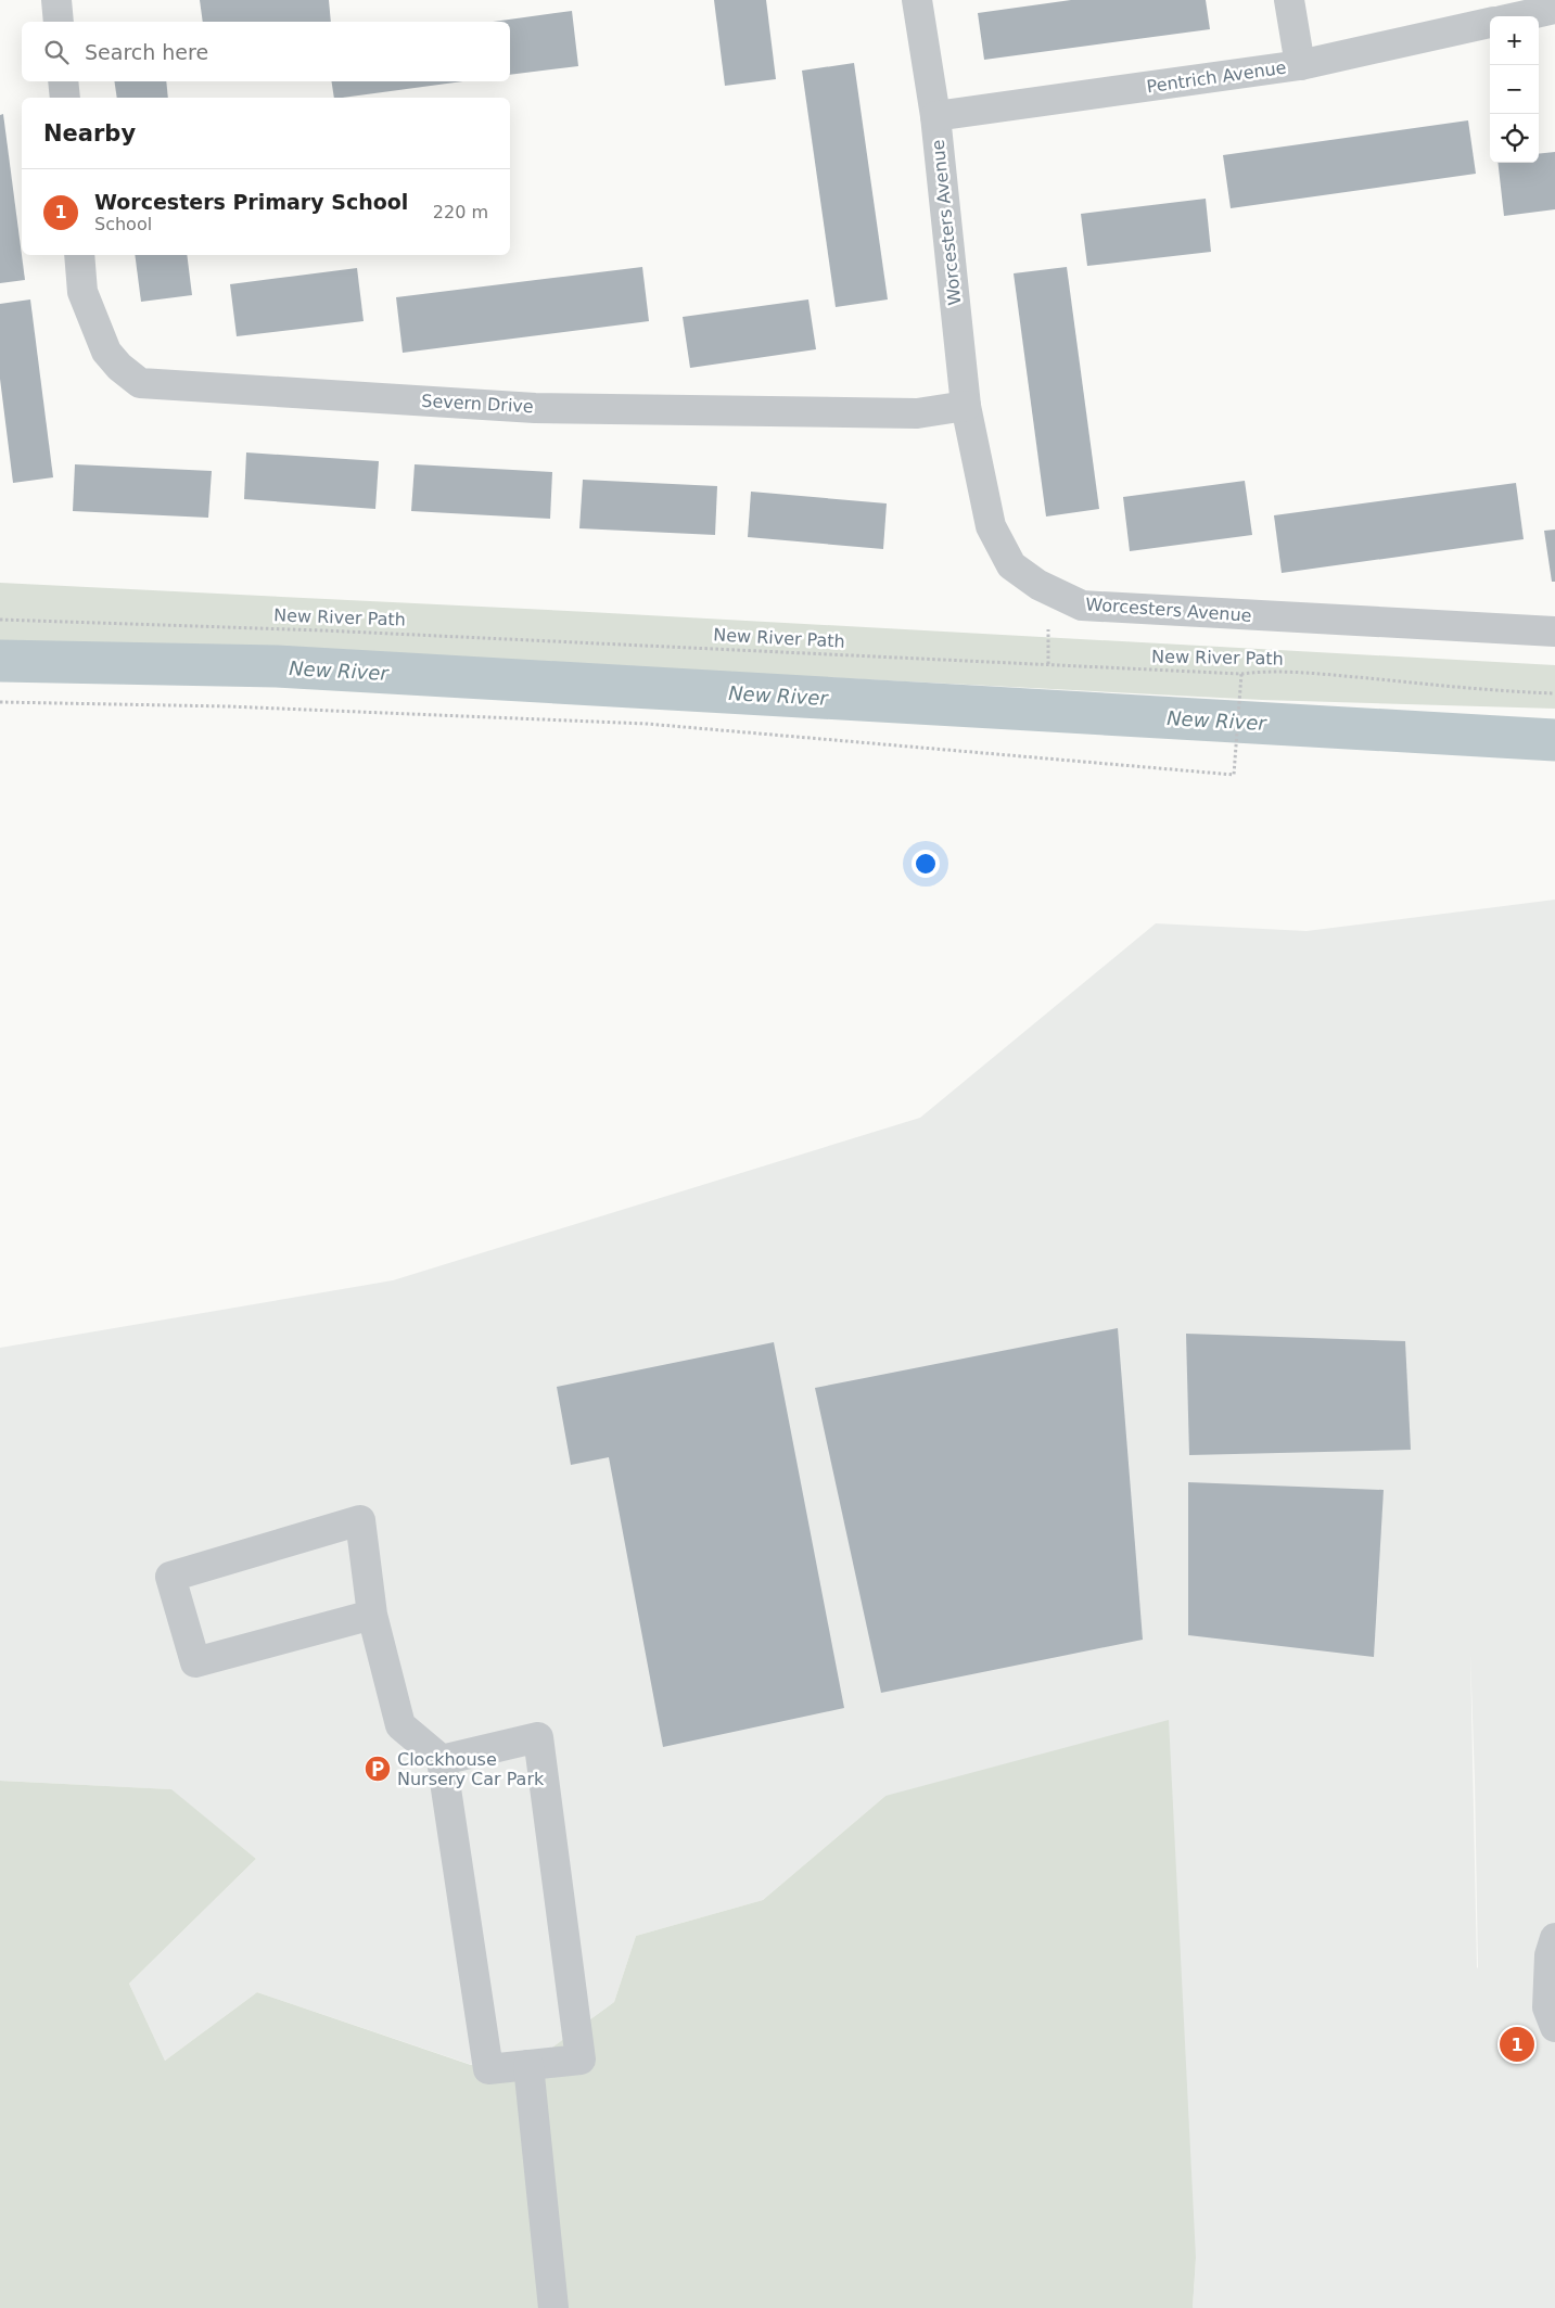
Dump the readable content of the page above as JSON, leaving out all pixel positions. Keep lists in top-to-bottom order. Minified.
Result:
{"streets":{"street":["Pentrich Avenue","Worcesters Avenue","Severn Drive"],"path":["New River Path"]},"crossings":[["Pentrich Avenue","Worcesters Avenue"],["Worcesters Avenue","Severn Drive"]],"water":["New River"],"places":{"parking":["Clockhouse Nursery Car Park"]},"page":{"map_buttons":["+","−"],"search":"Search here","heading":"Nearby","list":[{"mark":"1","name":"Worcesters Primary School","note":"School","value":"220 m"}],"pins":"1"}}
